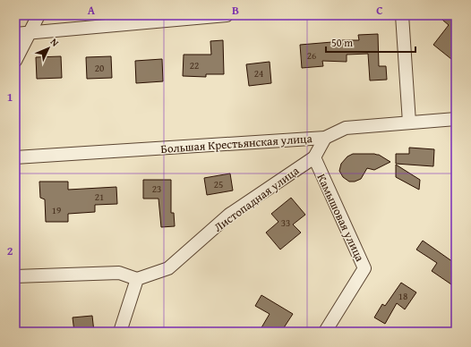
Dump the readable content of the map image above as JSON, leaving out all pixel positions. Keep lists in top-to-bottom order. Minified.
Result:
{"streets":{"street":["Большая Крестьянская улица","Листопадная улица","Камышовая улица"]},"crossings":[["Большая Крестьянская улица","Листопадная улица"],["Листопадная улица","Камышовая улица"]],"house_numbers":["26","22","20","24","25","23","21","19","33","18"],"scale_bar":"50 m","north":"top right","grid":{"columns":["A","B","C"],"rows":["1","2"]}}
